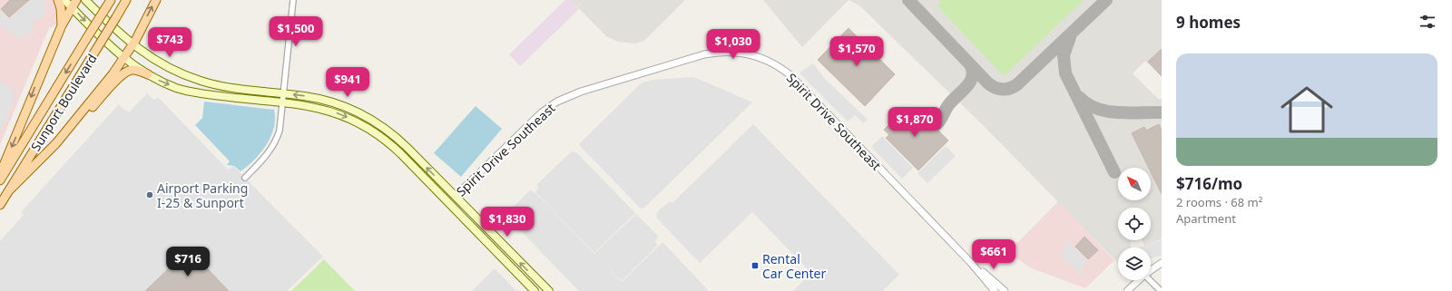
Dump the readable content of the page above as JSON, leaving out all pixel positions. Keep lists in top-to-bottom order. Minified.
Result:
{"streets":{"main road":["Sunport Boulevard","Spirit Drive Southeast"]},"places":{"other":["Airport Parking I-25 & Sunport"],"transit":["Rental Car Center"]},"north":"top left","page":{"heading":"9 homes","price":["$1,500","$743","$1,030","$1,570","$941","$1,870","$1,830","$661","$716"],"list":[{"name":"$716/mo","note":"2 rooms · 68 m² · Apartment"}]}}
